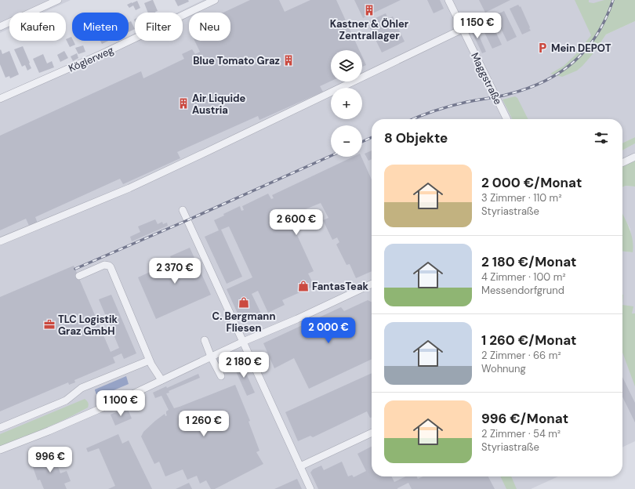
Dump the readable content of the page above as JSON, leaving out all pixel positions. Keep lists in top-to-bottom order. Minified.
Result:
{"streets":{"street":["Köglerweg","Maggstraße"]},"places":{"building":["Kastner & Öhler Zentrallager","Blue Tomato Graz","Air Liquide Austria"],"parking":["Mein DEPOT"],"shop":["FantasTeak","C. Bergmann Fliesen"],"office":["TLC Logistik Graz GmbH"]},"page":{"price":["1 150 €","2 600 €","2 370 €","2 000 €","2 180 €","1 100 €","1 260 €","996 €"],"chip":["Kaufen","Mieten","Filter","Neu"],"map_buttons":["+","−"],"heading":"8 Objekte","list":[{"name":"2 000 €/Monat","note":"3 Zimmer · 110 m² · Styriastraße"},{"name":"2 180 €/Monat","note":"4 Zimmer · 100 m² · Messendorfgrund"},{"name":"1 260 €/Monat","note":"2 Zimmer · 66 m² · Wohnung"},{"name":"996 €/Monat","note":"2 Zimmer · 54 m² · Styriastraße"}]}}
